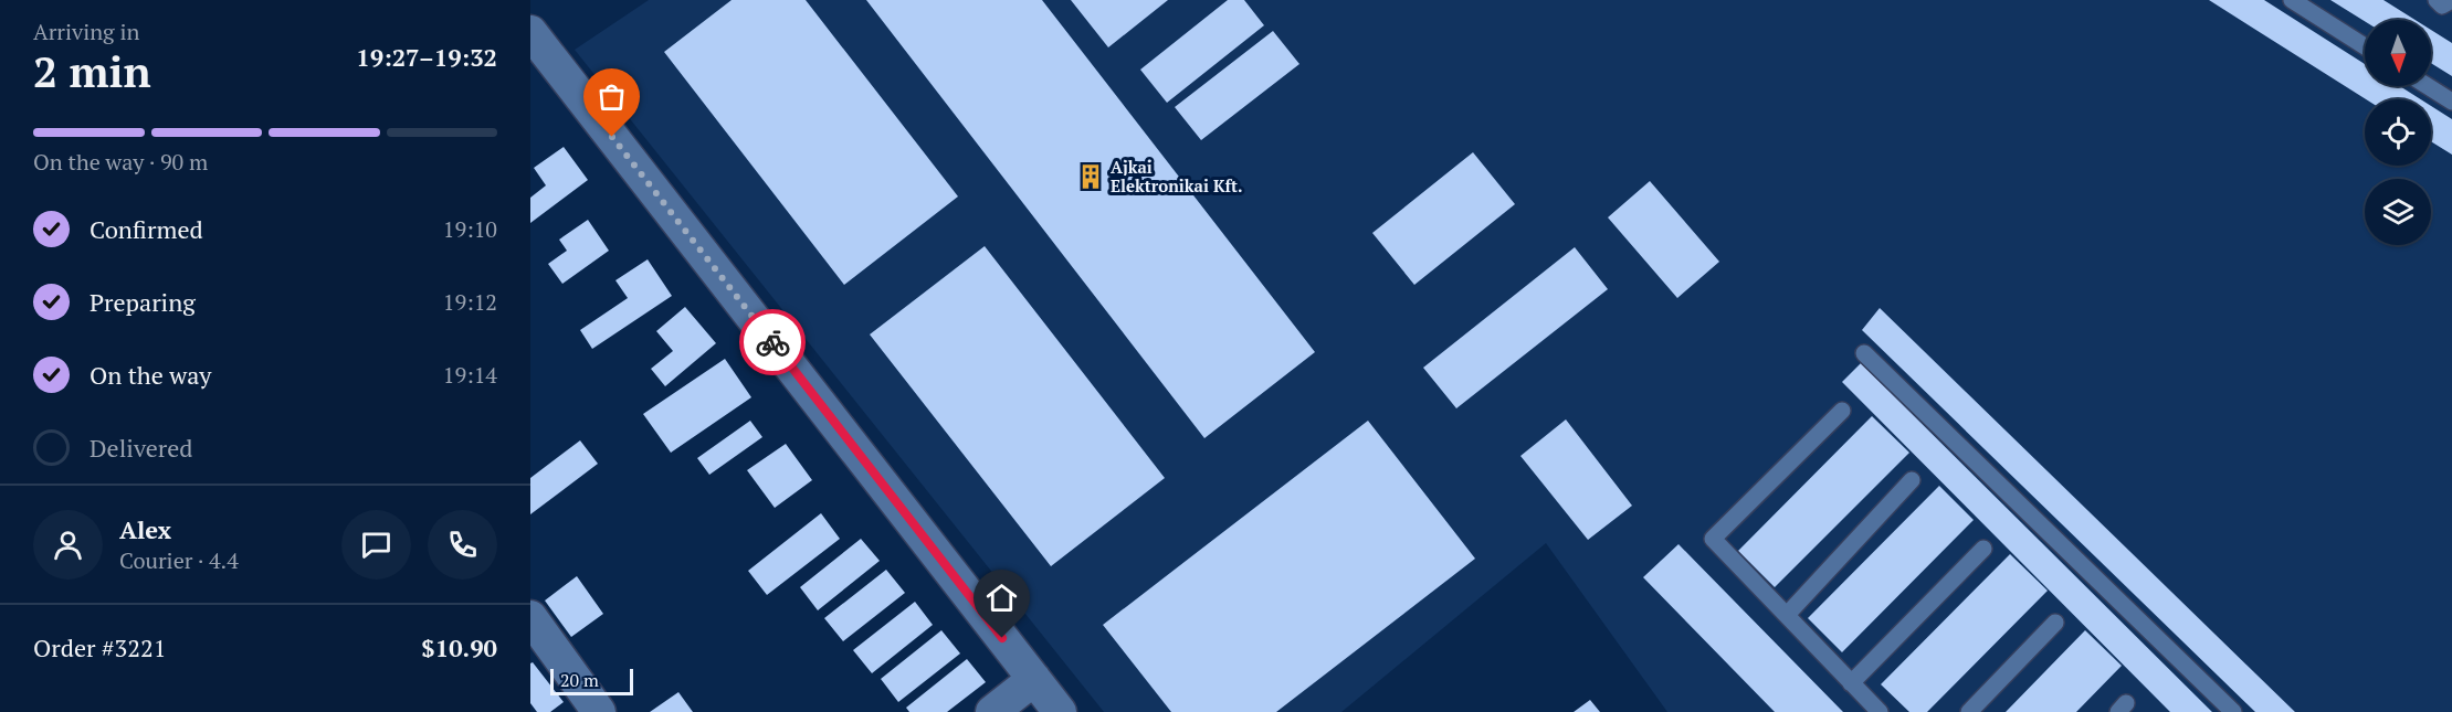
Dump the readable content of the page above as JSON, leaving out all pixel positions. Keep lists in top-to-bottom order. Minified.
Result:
{"places":{"building":["Ajkai Elektronikai Kft."]},"scale_bar":"20 m","north":"bottom","page":{"heading":["2 min","Arriving in","19:27–19:32"],"panel":["Alex","Courier · 4.4","Order #3221","$10.90"],"bar":"On the way · 90 m","list":[["Confirmed","19:10"],["Preparing","19:12"],["On the way","19:14"],"Delivered"],"scale":"20 m"}}
